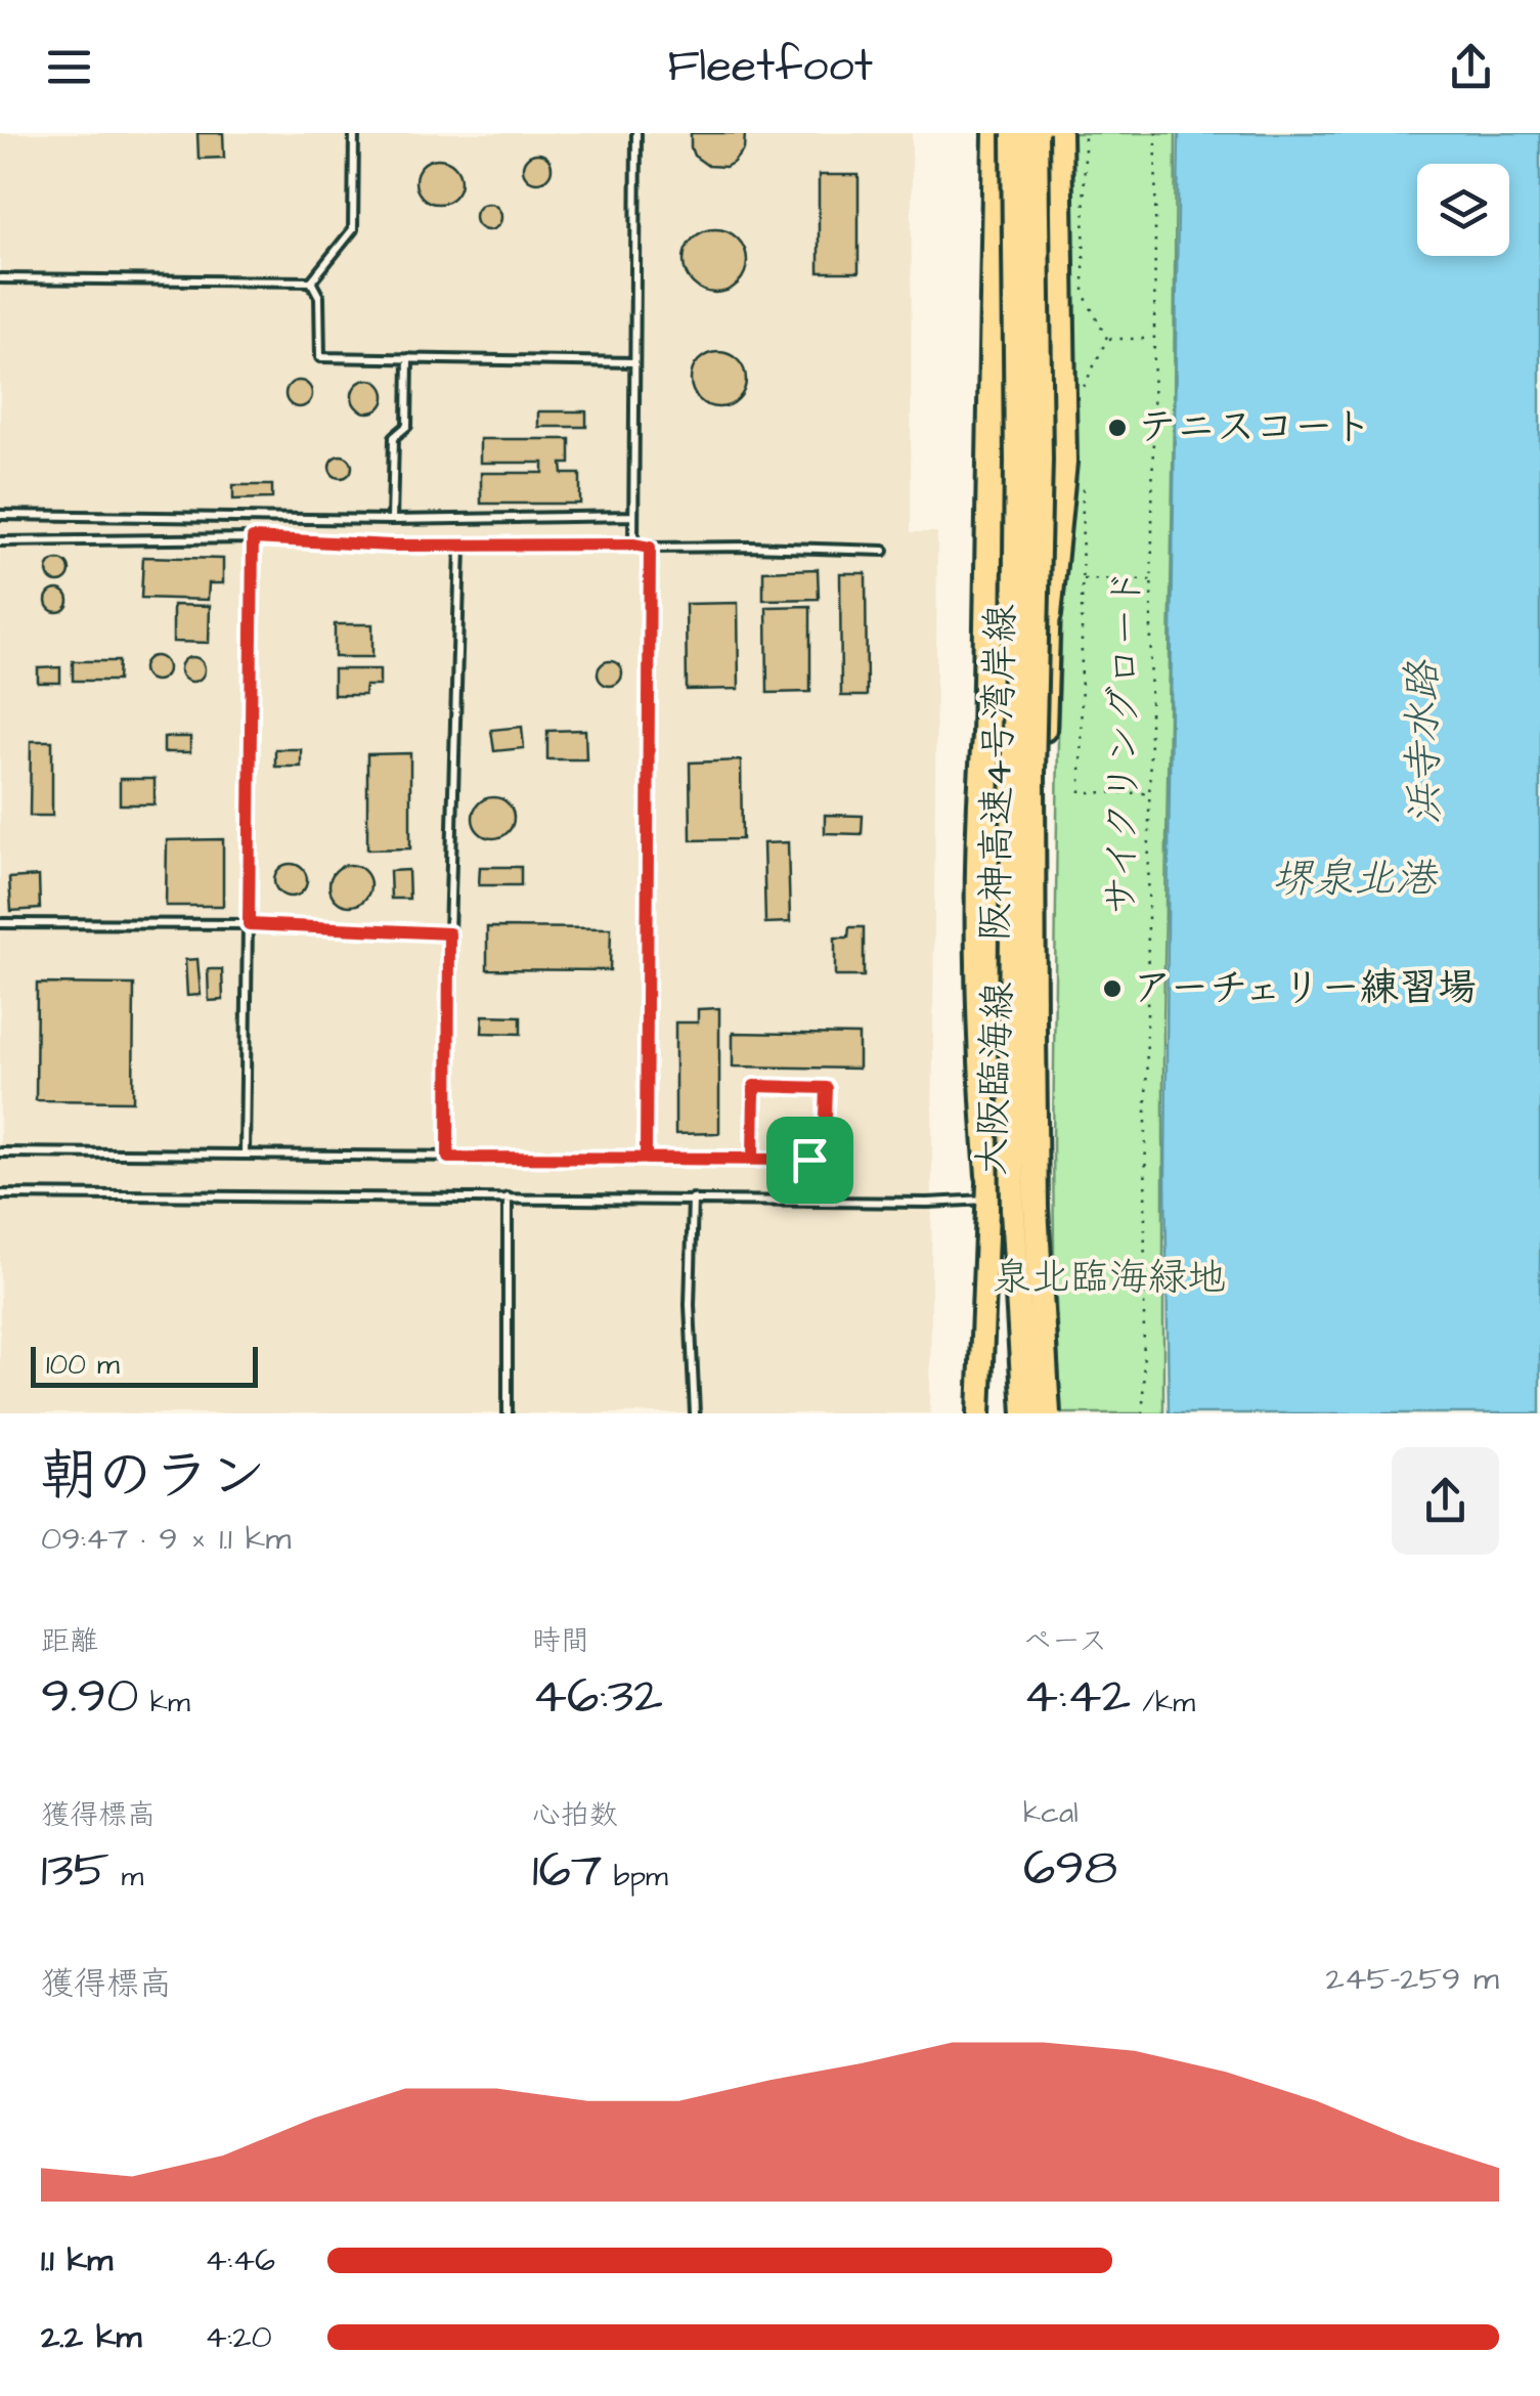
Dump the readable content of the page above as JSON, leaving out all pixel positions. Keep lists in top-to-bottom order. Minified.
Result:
{"streets":{"highway":["阪神高速4号湾岸線"],"main road":["大阪臨海線"],"path":["サイクリングロード"]},"crossings":[["阪神高速4号湾岸線","大阪臨海線"]],"water":["浜寺水路","堺泉北港"],"parks":["泉北臨海緑地"],"places":["テニスコート","アーチェリー練習場"],"scale_bar":"100 m","page":{"header":"Fleetfoot","scale":"100 m","heading":["朝のラン","09:47 · 9 × 1.1 km"],"stats":[["距離","9.90 km"],["時間","46:32"],["ペース","4:42 /km"],["獲得標高","135 m"],["心拍数","167 bpm"],["kcal","698"]],"chart":["獲得標高","245–259 m"],"list":[{"name":"1.1 km","note":"4:46"},{"name":"2.2 km","note":"4:20"}]}}
